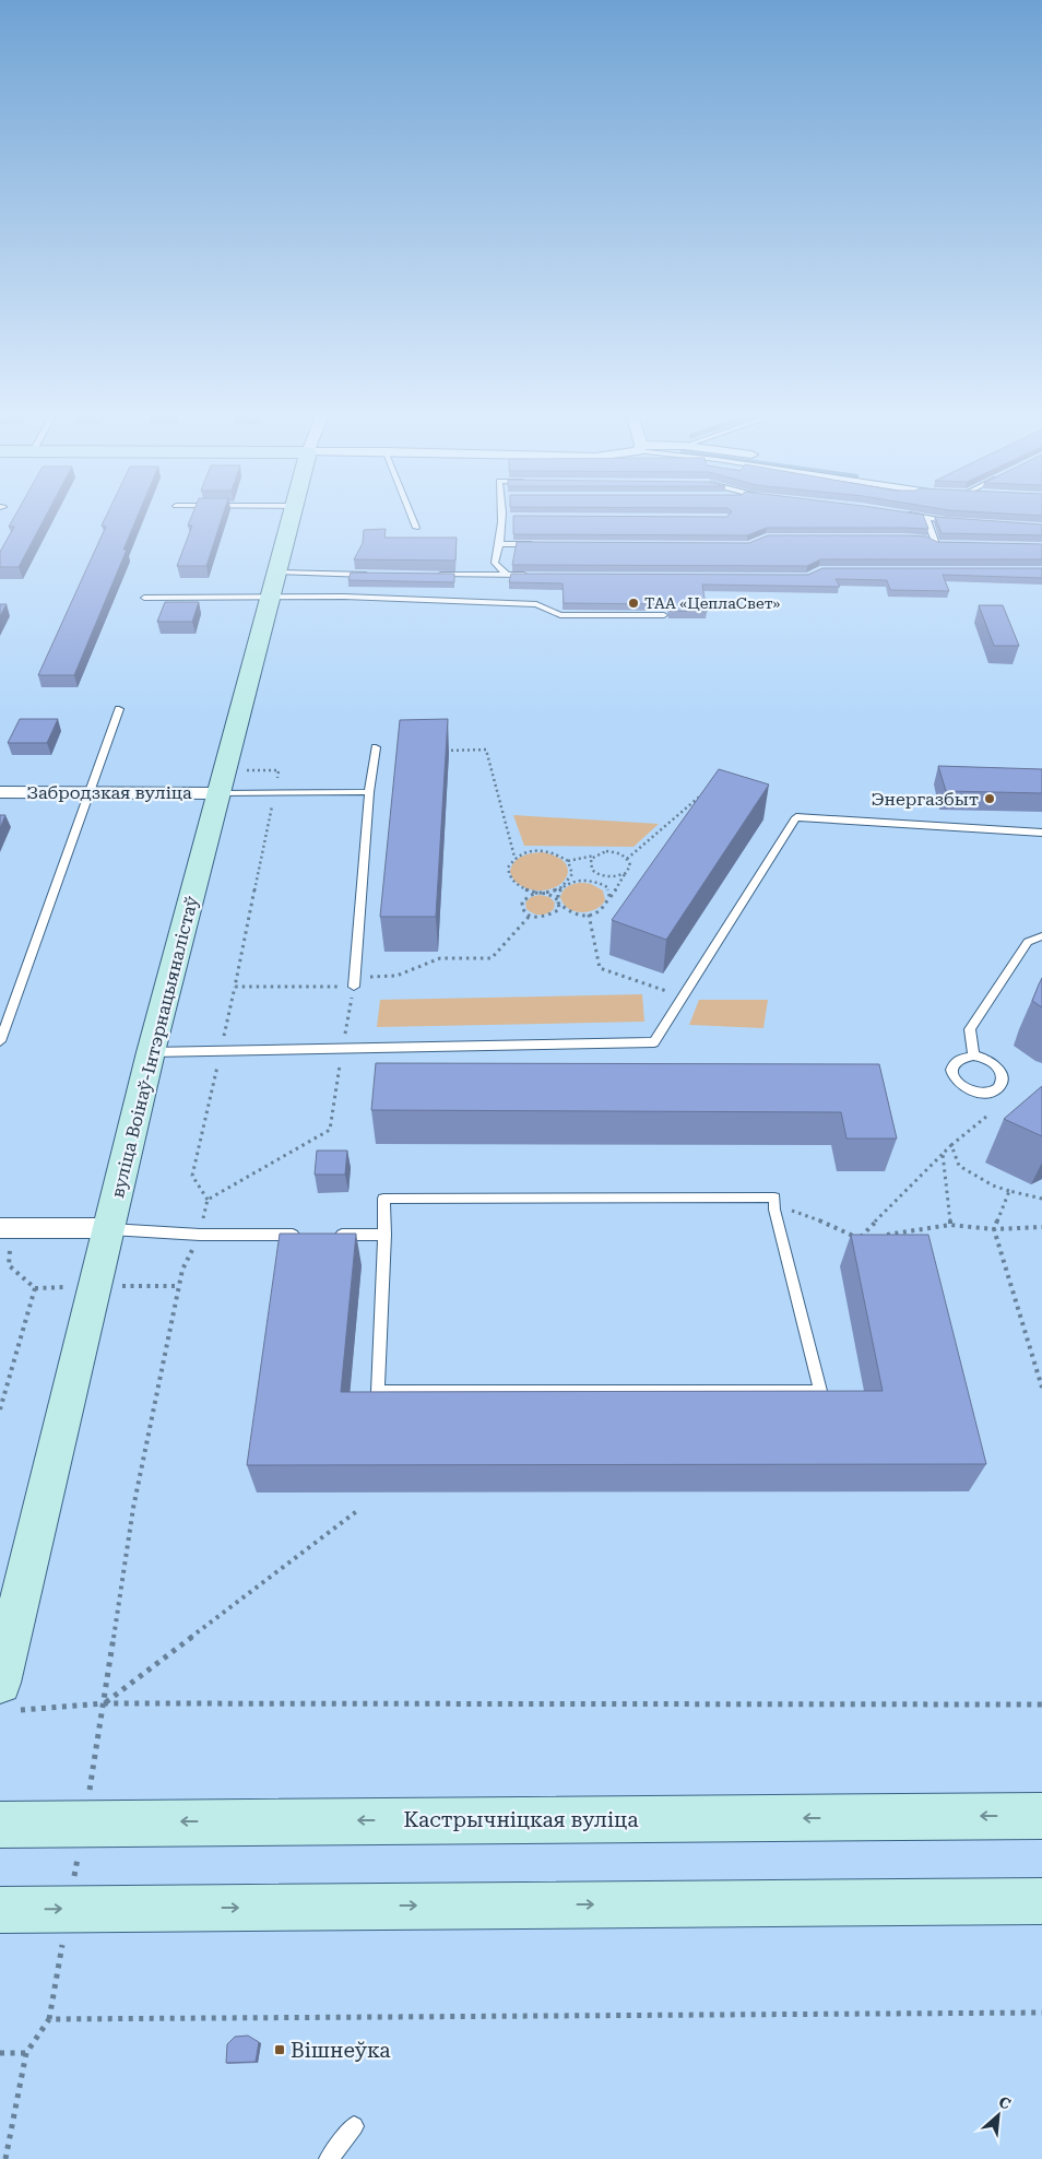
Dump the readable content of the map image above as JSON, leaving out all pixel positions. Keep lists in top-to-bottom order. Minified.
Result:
{"streets":{"street":["Забродзкая вуліца","вуліца Воінаў-Інтэрнацыяналістаў","Кастрычніцкая вуліца"]},"crossings":[["Забродзкая вуліца","вуліца Воінаў-Інтэрнацыяналістаў"]],"places":{"other":["ТАА «ЦеплаСвет»","Энергазбыт"],"transit":["Вішнеўка"]},"north":"top right"}
